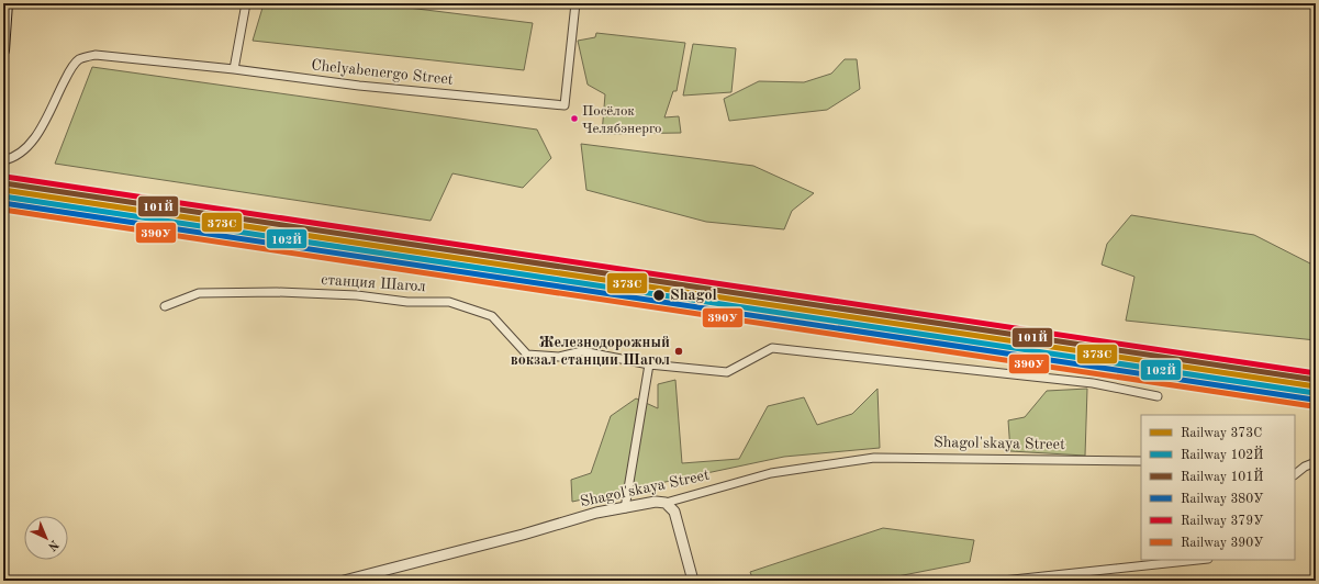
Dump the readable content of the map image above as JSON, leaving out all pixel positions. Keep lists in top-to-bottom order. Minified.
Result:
{"streets":{"street":["Chelyabenergo Street","станция Шагол","Shagol'skaya Street"]},"places":["Посёлок Челябэнерго","Shagol","Железнодорожный вокзал станции Шагол"],"lines":["rail line 379У","rail line 101Й","rail line 373C","rail line 102Й","rail line 380У","rail line 390У"],"legend":["Railway 373C","Railway 102Й","Railway 101Й","Railway 380У","Railway 379У","Railway 390У"],"north":"bottom right"}
